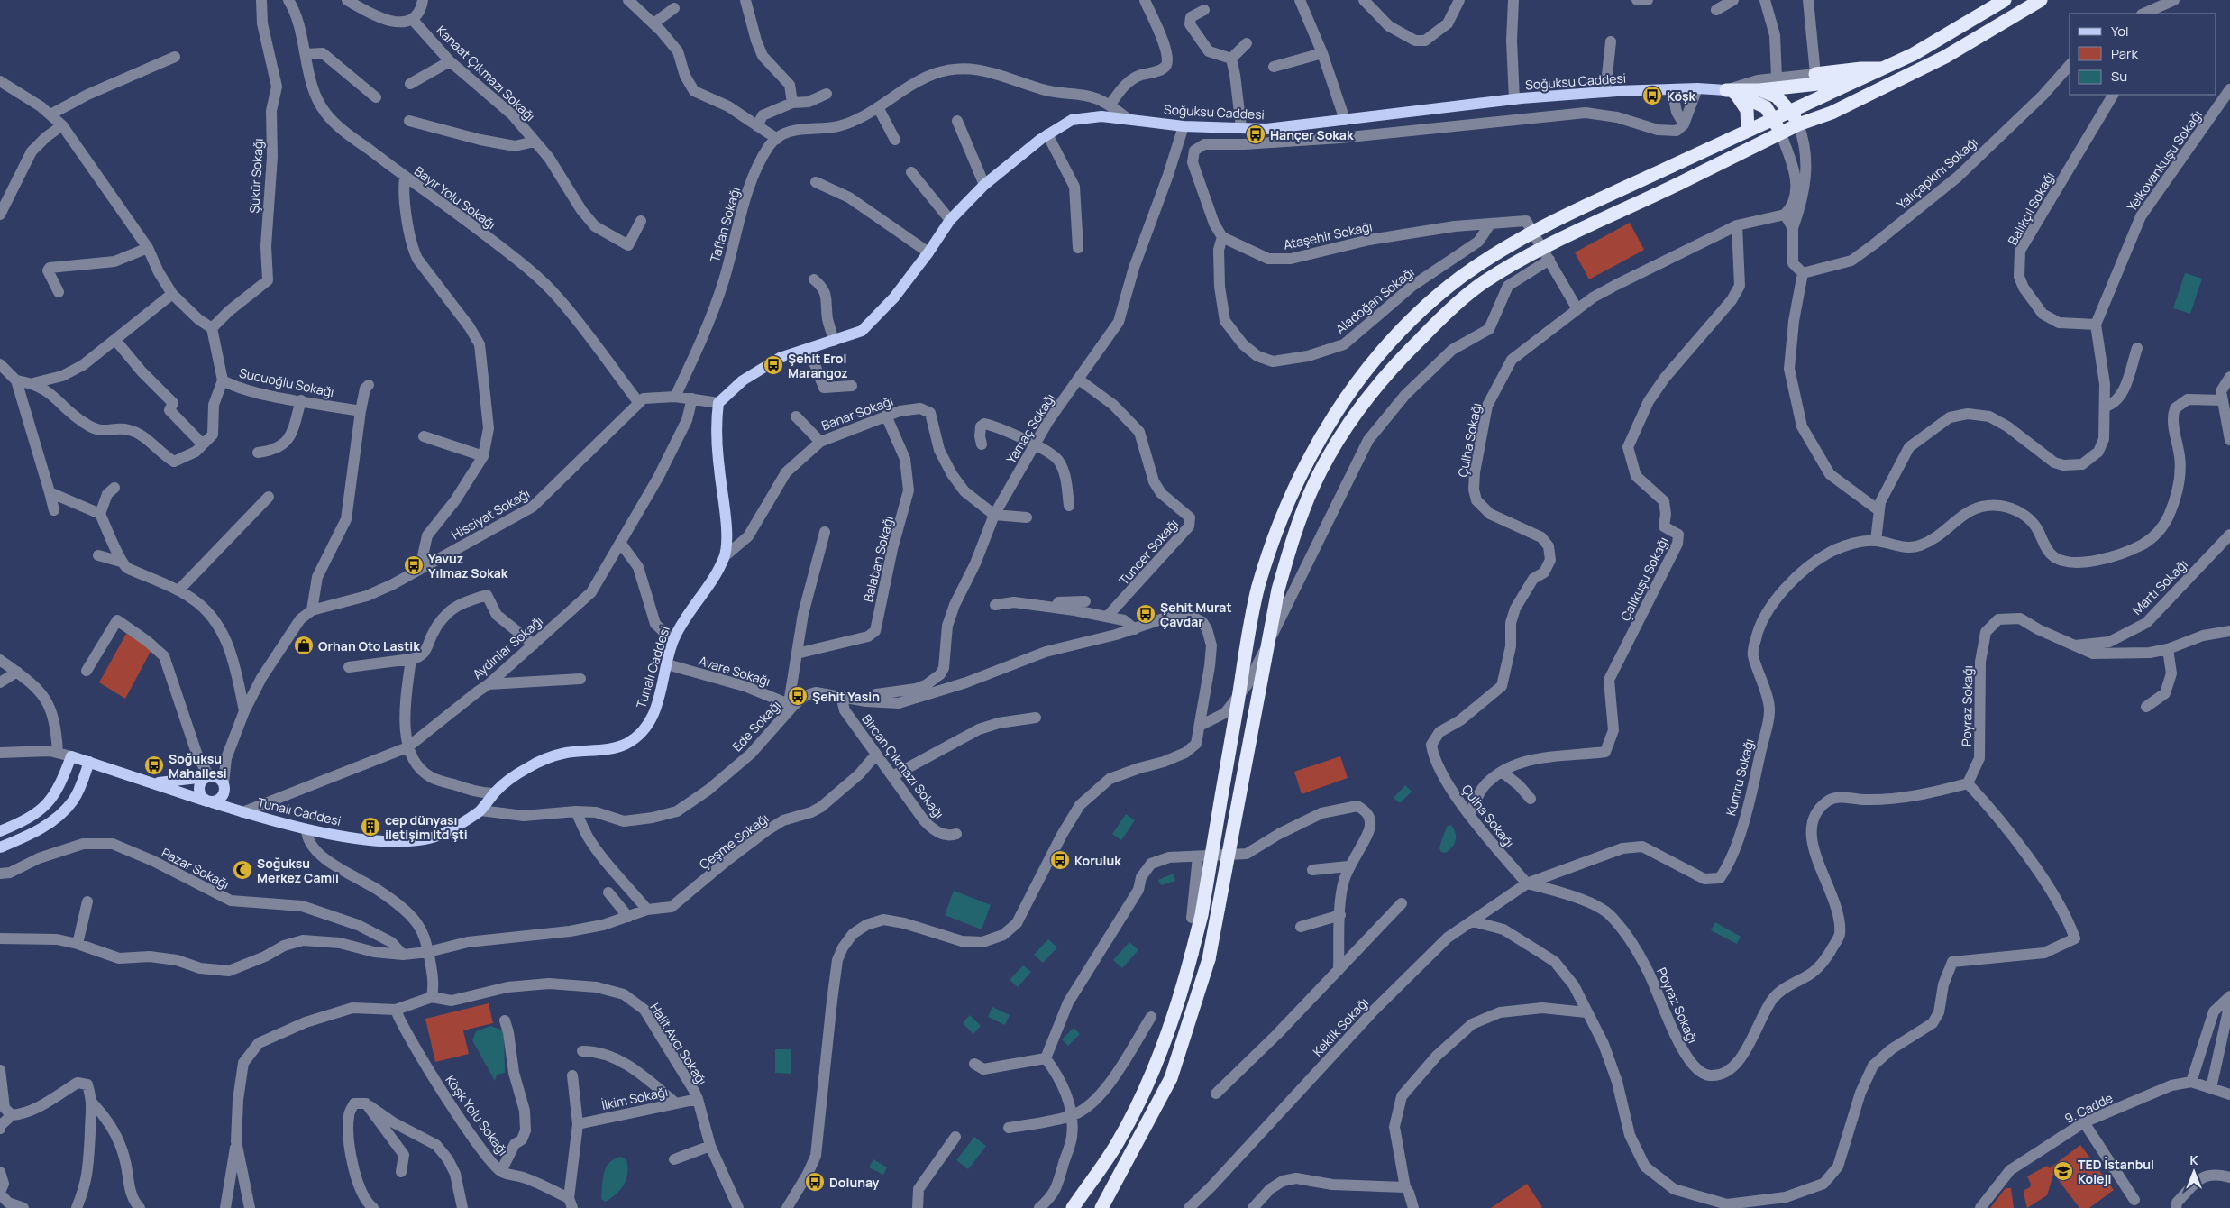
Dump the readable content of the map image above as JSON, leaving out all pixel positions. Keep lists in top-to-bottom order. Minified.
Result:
{"streets":{"main road":["Soğuksu Caddesi","Tunalı Caddesi"],"street":["Kanaat Çıkmazı Sokağı","Yelkovankuşu Sokağı","Yalıçapkını Sokağı","Şükür Sokağı","Bayır Yolu Sokağı","Balıkçıl Sokağı","Taflan Sokağı","Ataşehir Sokağı","Aladoğan Sokağı","Sucuoğlu Sokağı","Bahar Sokağı","Yamaç Sokağı","Çulha Sokağı","Hissiyat Sokağı","Tuncer Sokağı","Balaban Sokağı","Çalıkuşu Sokağı","Martı Sokağı","Aydınlar Sokağı","Avare Sokağı","Poyraz Sokağı","Ede Sokağı","Bircan Çıkmazı Sokağı","Kumru Sokağı","Çeşme Sokağı","Pazar Sokağı","Keklik Sokağı","Halit Avcı Sokağı","İlkim Sokağı","9. Cadde","Köşk Yolu Sokağı"]},"crossings":[["Soğuksu Caddesi","Taflan Sokağı"],["Soğuksu Caddesi","Yamaç Sokağı"],["Soğuksu Caddesi","Hissiyat Sokağı"],["Soğuksu Caddesi","Tunalı Caddesi"],["Yelkovankuşu Sokağı","Balıkçıl Sokağı"],["Şükür Sokağı","Sucuoğlu Sokağı"],["Bayır Yolu Sokağı","Hissiyat Sokağı"],["Taflan Sokağı","Hissiyat Sokağı"],["Ataşehir Sokağı","Aladoğan Sokağı"],["Ataşehir Sokağı","Çulha Sokağı"],["Bahar Sokağı","Yamaç Sokağı"],["Bahar Sokağı","Balaban Sokağı"],["Bahar Sokağı","Tunalı Caddesi"],["Yamaç Sokağı","Tuncer Sokağı"],["Yamaç Sokağı","Ede Sokağı"],["Çulha Sokağı","Çalıkuşu Sokağı"],["Çulha Sokağı","Poyraz Sokağı"],["Çulha Sokağı","Kumru Sokağı"],["Çulha Sokağı","Keklik Sokağı"],["Hissiyat Sokağı","Aydınlar Sokağı"],["Hissiyat Sokağı","Tunalı Caddesi"],["Martı Sokağı","Poyraz Sokağı"],["Aydınlar Sokağı","Tunalı Caddesi"],["Tunalı Caddesi","Avare Sokağı"],["Tunalı Caddesi","Ede Sokağı"],["Avare Sokağı","Ede Sokağı"],["Poyraz Sokağı","Kumru Sokağı"],["Poyraz Sokağı","Keklik Sokağı"],["Ede Sokağı","Bircan Çıkmazı Sokağı"],["Bircan Çıkmazı Sokağı","Çeşme Sokağı"],["Kumru Sokağı","Keklik Sokağı"],["Halit Avcı Sokağı","İlkim Sokağı"]],"places":{"bus stop":["Köşk","Hançer Sokak","Şehit Erol Marangoz","Yavuz Yılmaz Sokak","Şehit Murat Çavdar","Şehit Yasin","Soğuksu Mahallesi","Koruluk","Dolunay"],"shop":["Orhan Oto Lastik"],"building":["cep dünyası iletişim ltd şti"],"mosque":["Soğuksu Merkez Camii"],"school or university":["TED İstanbul Koleji"]},"legend":["Yol","Park","Su"],"north":"top"}
